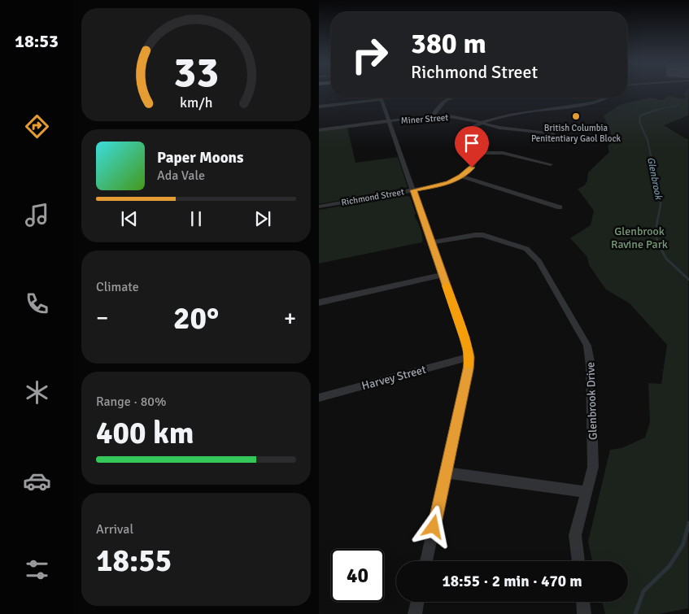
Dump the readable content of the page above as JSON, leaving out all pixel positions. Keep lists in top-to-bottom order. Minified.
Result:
{"streets":{"street":["Miner Street","Richmond Street","Harvey Street","Glenbrook Drive"]},"water":["Glenbrook"],"parks":["Glenbrook Ravine Park"],"places":["British Columbia Penitentiary Gaol Block"],"page":{"tabs":"18:53","turn":["380 m","Richmond Street"],"song":["Paper Moons","Ada Vale"],"tile":["Climate",["Range · 80%","400 km"],["Arrival","18:55"]],"heat":["−","20°","+"],"limit":"40","trip":"18:55 · 2 min · 470 m","gauge":["33","km/h"]}}
